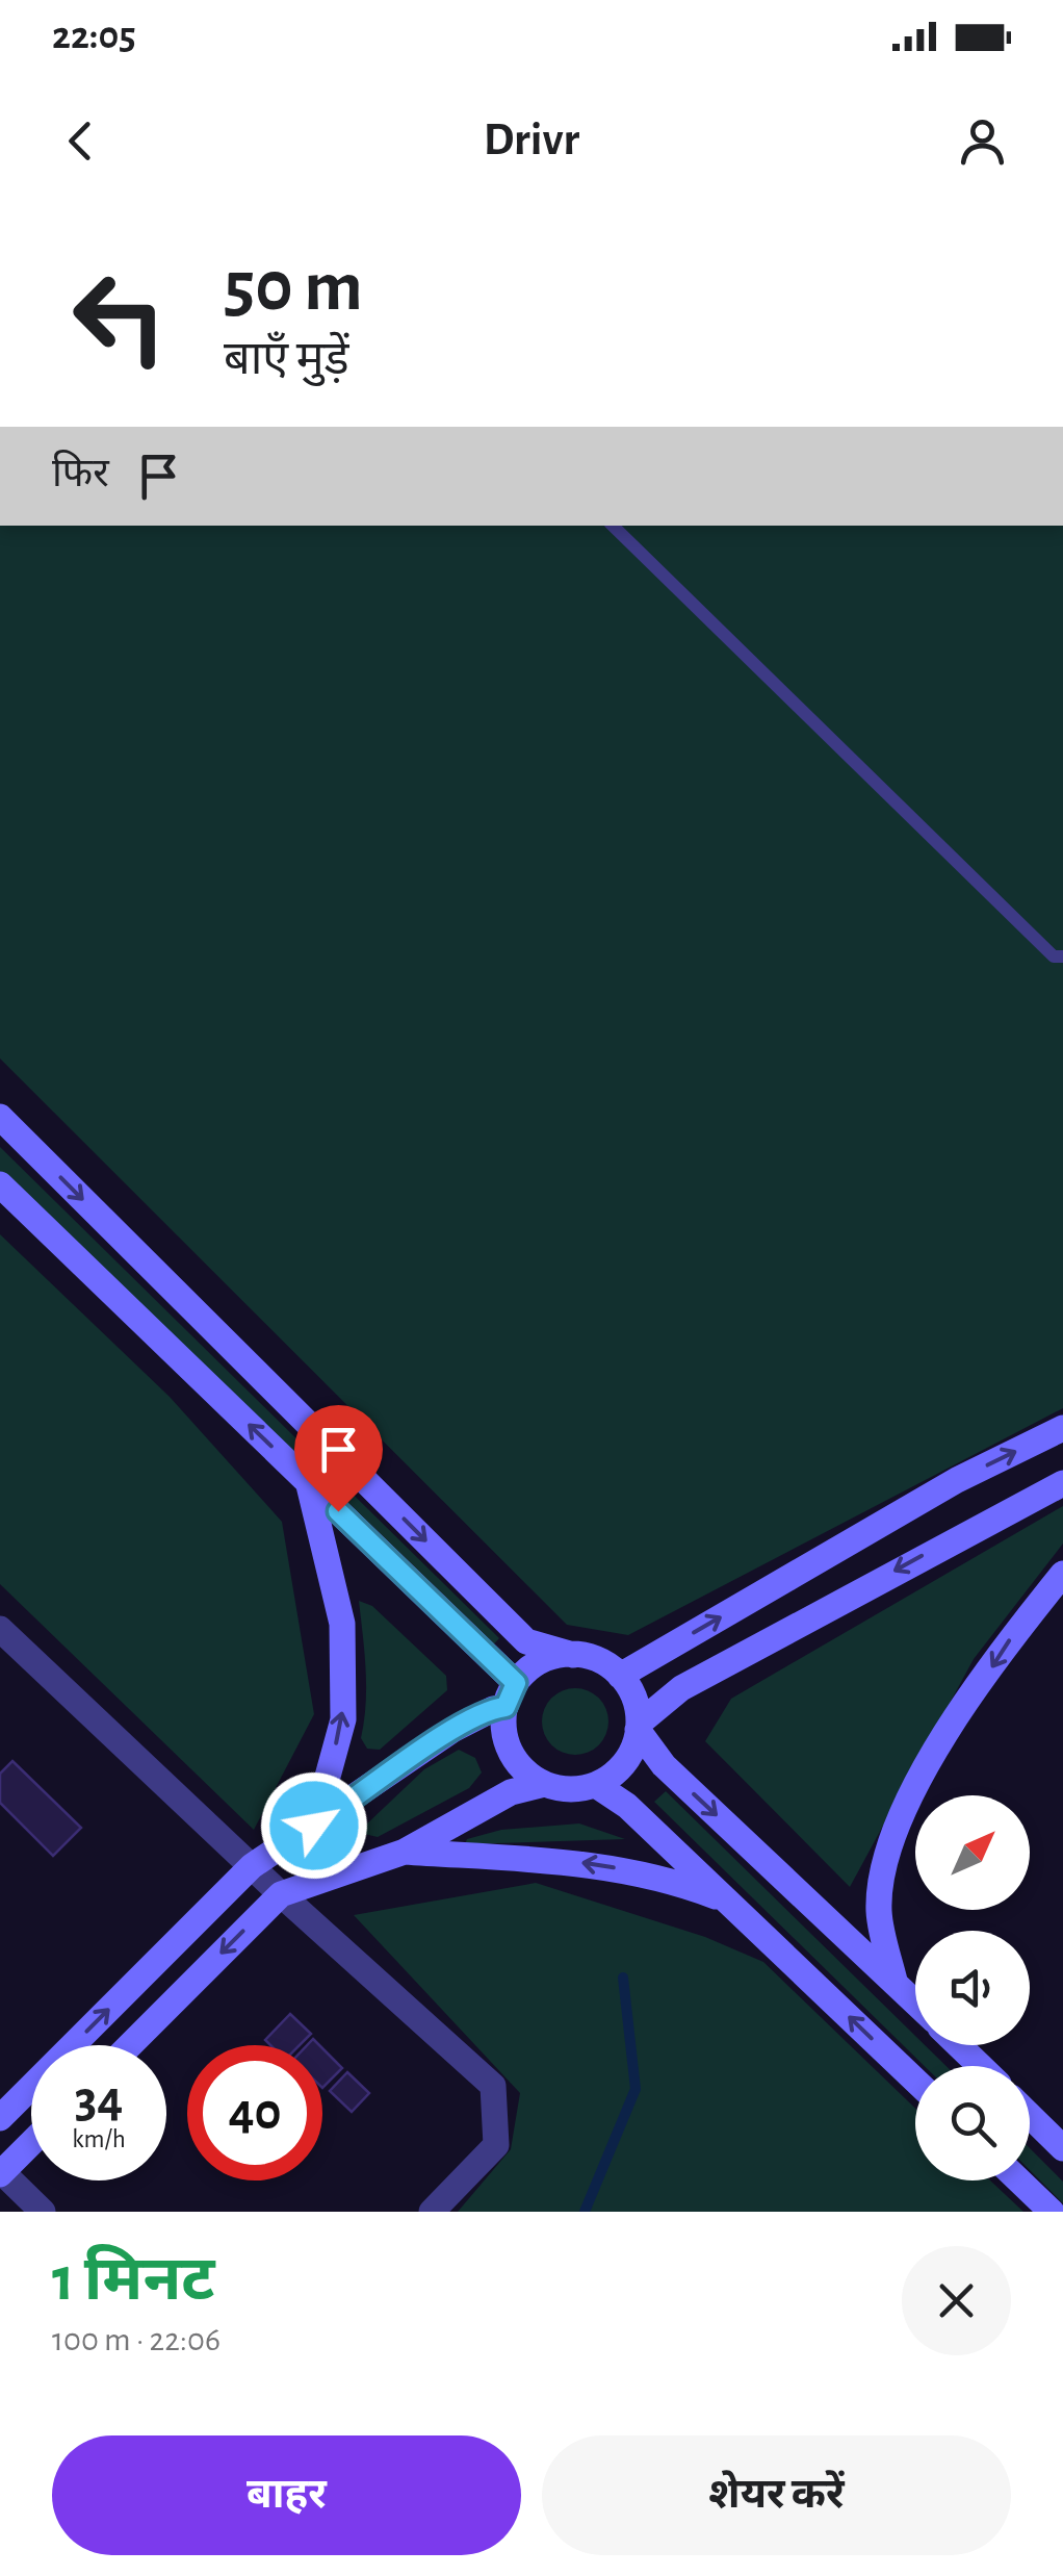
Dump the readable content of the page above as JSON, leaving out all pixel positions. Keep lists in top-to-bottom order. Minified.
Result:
{"north":"top right","page":{"status":"22:05","header":"Drivr","turn":["50 m","बाएँ मुड़ें"],"then":"फिर","speed":"34 km/h","limit":"40","heading":["1 मिनट","100 m · 22:06"],"buttons":["बाहर","शेयर करें"]}}
